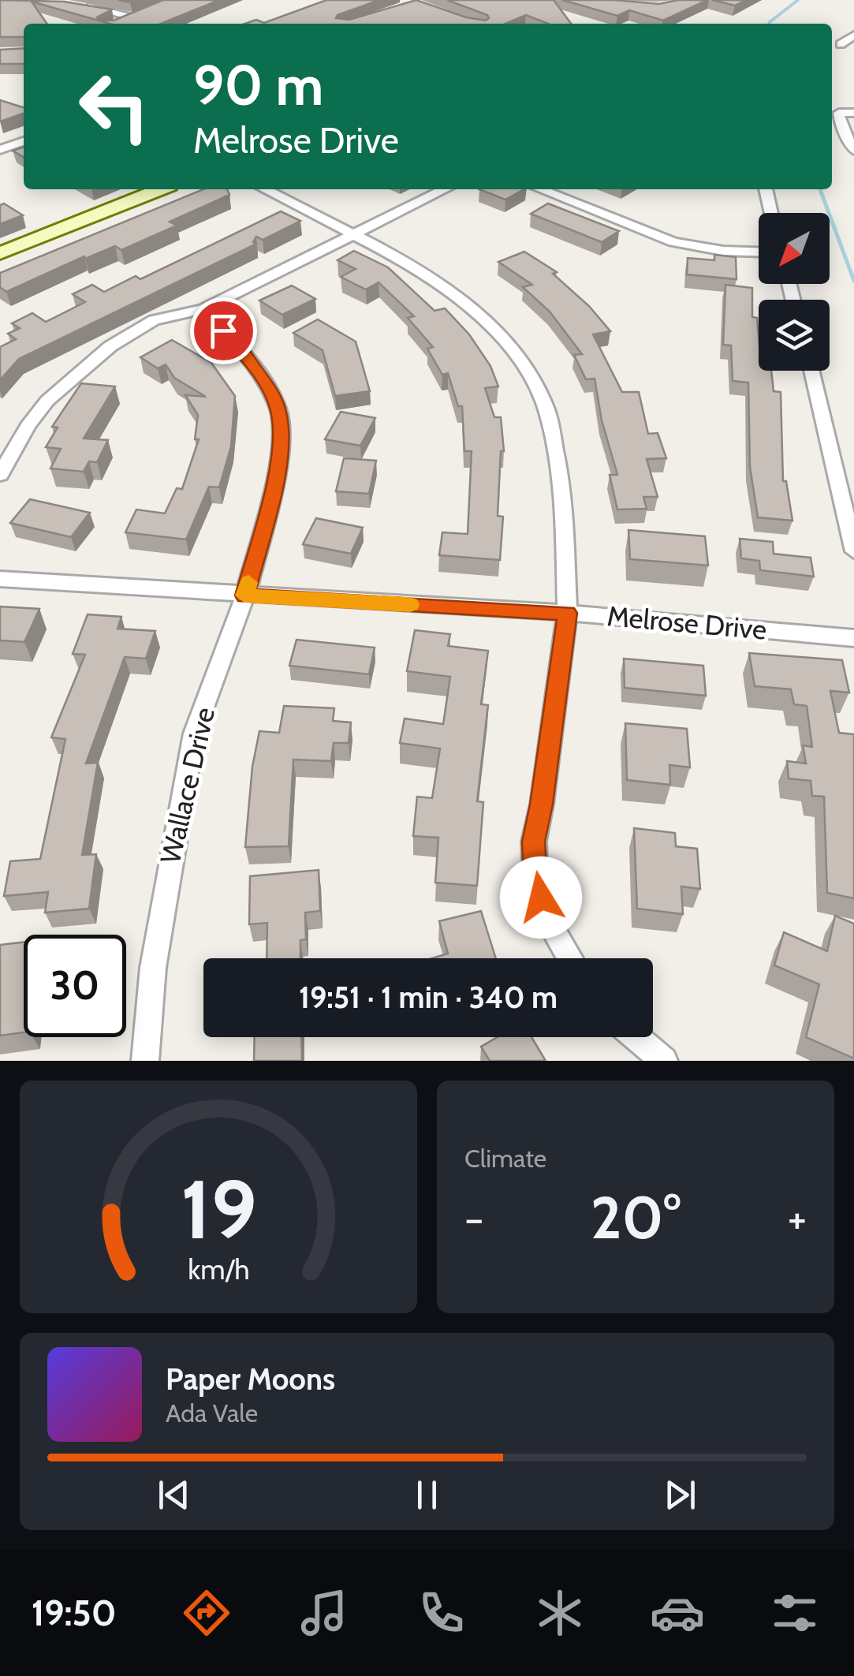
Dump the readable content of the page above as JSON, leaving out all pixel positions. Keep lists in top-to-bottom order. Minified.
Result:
{"streets":{"street":["Melrose Drive","Wallace Drive"]},"crossings":[["Melrose Drive","Wallace Drive"]],"north":"bottom left","page":{"turn":["90 m","Melrose Drive"],"limit":"30","trip":"19:51 · 1 min · 340 m","tile":"Climate","heat":["−","20°","+"],"song":["Paper Moons","Ada Vale"],"tabs":"19:50","gauge":["19","km/h"]}}
